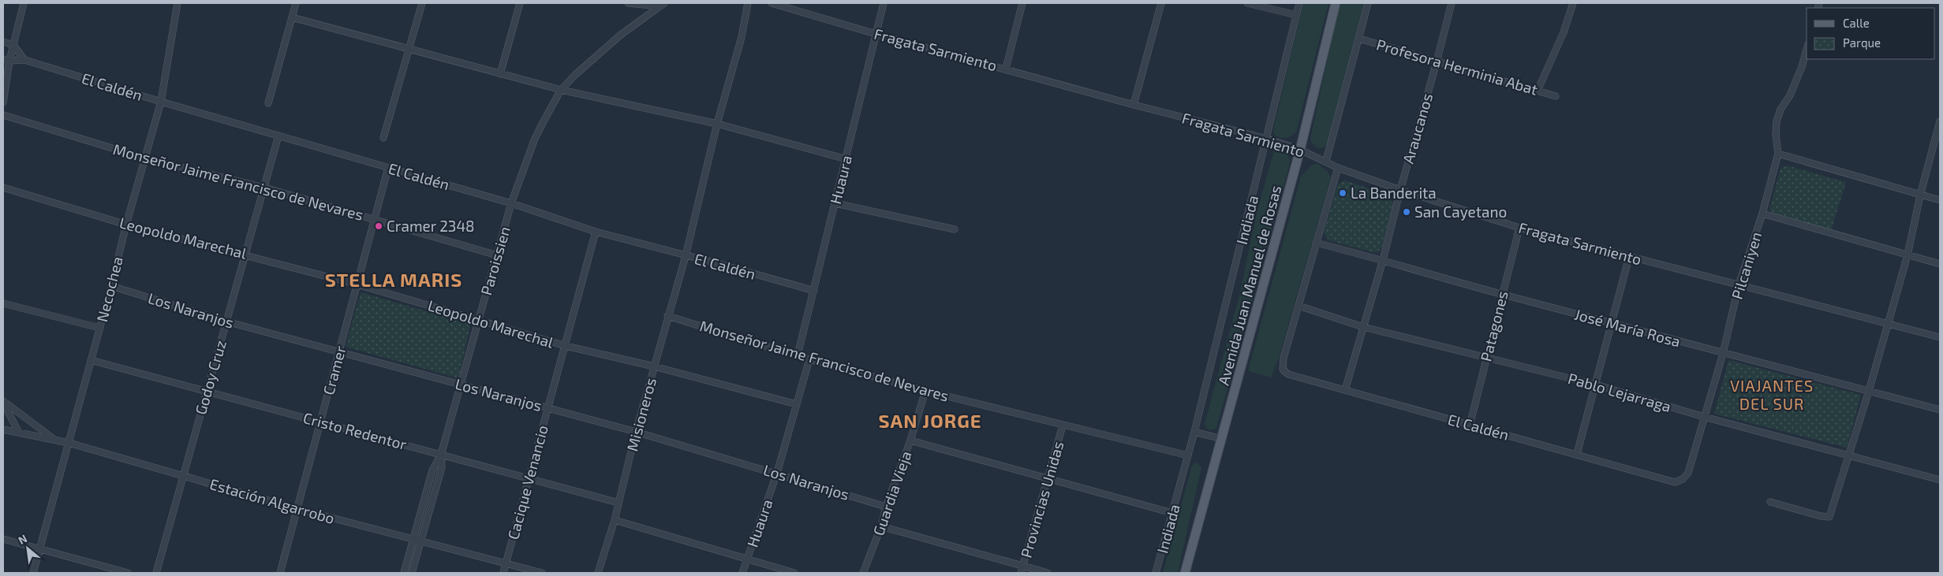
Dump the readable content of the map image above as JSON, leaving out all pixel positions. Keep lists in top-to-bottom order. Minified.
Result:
{"streets":{"main road":["Avenida Juan Manuel de Rosas"],"street":["Fragata Sarmiento","Profesora Herminia Abat","El Caldén","Araucanos","Huaura","Monseñor Jaime Francisco de Nevares","Indiada","Leopoldo Marechal","Paroissien","Pilcaniyen","Necochea","Los Naranjos","Patagones","José María Rosa","Cramer","Godoy Cruz","Pablo Lejarraga","Misioneros","Cristo Redentor","Cacique Venancio","Guardia Vieja","Provincias Unidas","Estación Algarrobo"]},"crossings":[["Fragata Sarmiento","Araucanos"],["Fragata Sarmiento","Huaura"],["Fragata Sarmiento","Indiada"],["Fragata Sarmiento","Pilcaniyen"],["Fragata Sarmiento","Avenida Juan Manuel de Rosas"],["Fragata Sarmiento","Patagones"],["Profesora Herminia Abat","Araucanos"],["El Caldén","Araucanos"],["El Caldén","Huaura"],["El Caldén","Paroissien"],["El Caldén","Pilcaniyen"],["El Caldén","Necochea"],["El Caldén","Patagones"],["El Caldén","Cramer"],["El Caldén","Godoy Cruz"],["El Caldén","Pablo Lejarraga"],["El Caldén","Misioneros"],["El Caldén","Cacique Venancio"],["Araucanos","José María Rosa"],["Araucanos","Pablo Lejarraga"],["Huaura","Monseñor Jaime Francisco de Nevares"],["Huaura","Leopoldo Marechal"],["Huaura","Los Naranjos"],["Monseñor Jaime Francisco de Nevares","Indiada"],["Monseñor Jaime Francisco de Nevares","Paroissien"],["Monseñor Jaime Francisco de Nevares","Necochea"],["Monseñor Jaime Francisco de Nevares","Cramer"],["Monseñor Jaime Francisco de Nevares","Godoy Cruz"],["Monseñor Jaime Francisco de Nevares","Misioneros"],["Monseñor Jaime Francisco de Nevares","Guardia Vieja"],["Monseñor Jaime Francisco de Nevares","Provincias Unidas"],["Leopoldo Marechal","Paroissien"],["Leopoldo Marechal","Necochea"],["Leopoldo Marechal","Cramer"],["Leopoldo Marechal","Godoy Cruz"],["Leopoldo Marechal","Misioneros"],["Leopoldo Marechal","Cacique Venancio"],["Paroissien","Los Naranjos"],["Paroissien","Cristo Redentor"],["Paroissien","Estación Algarrobo"],["Pilcaniyen","José María Rosa"],["Pilcaniyen","Pablo Lejarraga"],["Necochea","Los Naranjos"],["Necochea","Cristo Redentor"],["Necochea","Estación Algarrobo"],["Los Naranjos","Cramer"],["Los Naranjos","Godoy Cruz"],["Los Naranjos","Misioneros"],["Los Naranjos","Cacique Venancio"],["Los Naranjos","Guardia Vieja"],["Patagones","José María Rosa"],["Patagones","Pablo Lejarraga"],["Cramer","Cristo Redentor"],["Cramer","Estación Algarrobo"],["Godoy Cruz","Cristo Redentor"],["Godoy Cruz","Estación Algarrobo"],["Misioneros","Cristo Redentor"],["Cristo Redentor","Cacique Venancio"],["Cacique Venancio","Estación Algarrobo"]],"districts":["STELLA MARIS","VIAJANTES DEL SUR","SAN JORGE"],"places":["La Banderita","San Cayetano","Cramer 2348"],"legend":["Calle","Parque"],"north":"top left"}
